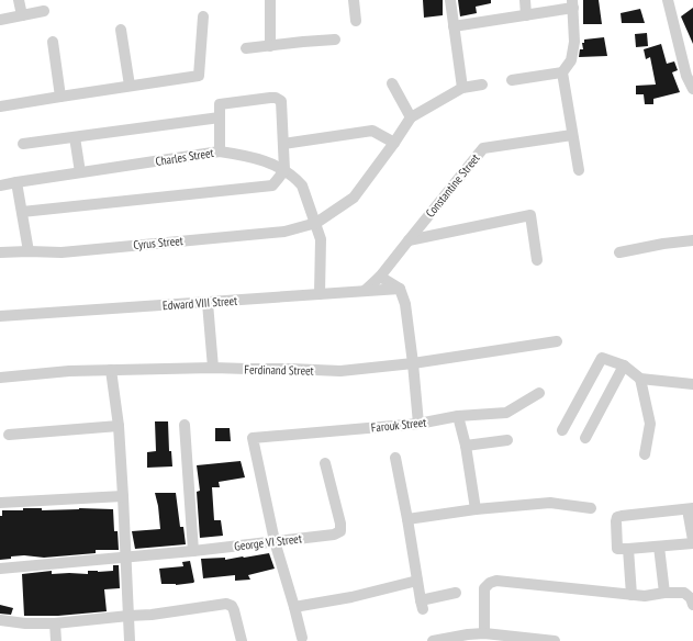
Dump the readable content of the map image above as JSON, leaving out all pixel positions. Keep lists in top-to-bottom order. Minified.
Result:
{"streets":{"street":["Charles Street","Constantine Street","Cyrus Street","Edward VIII Street","Ferdinand Street","Farouk Street","George VI Street"]},"crossings":[["Charles Street","Cyrus Street"],["Charles Street","Edward VIII Street"],["Constantine Street","Edward VIII Street"],["Farouk Street","George VI Street"]]}
